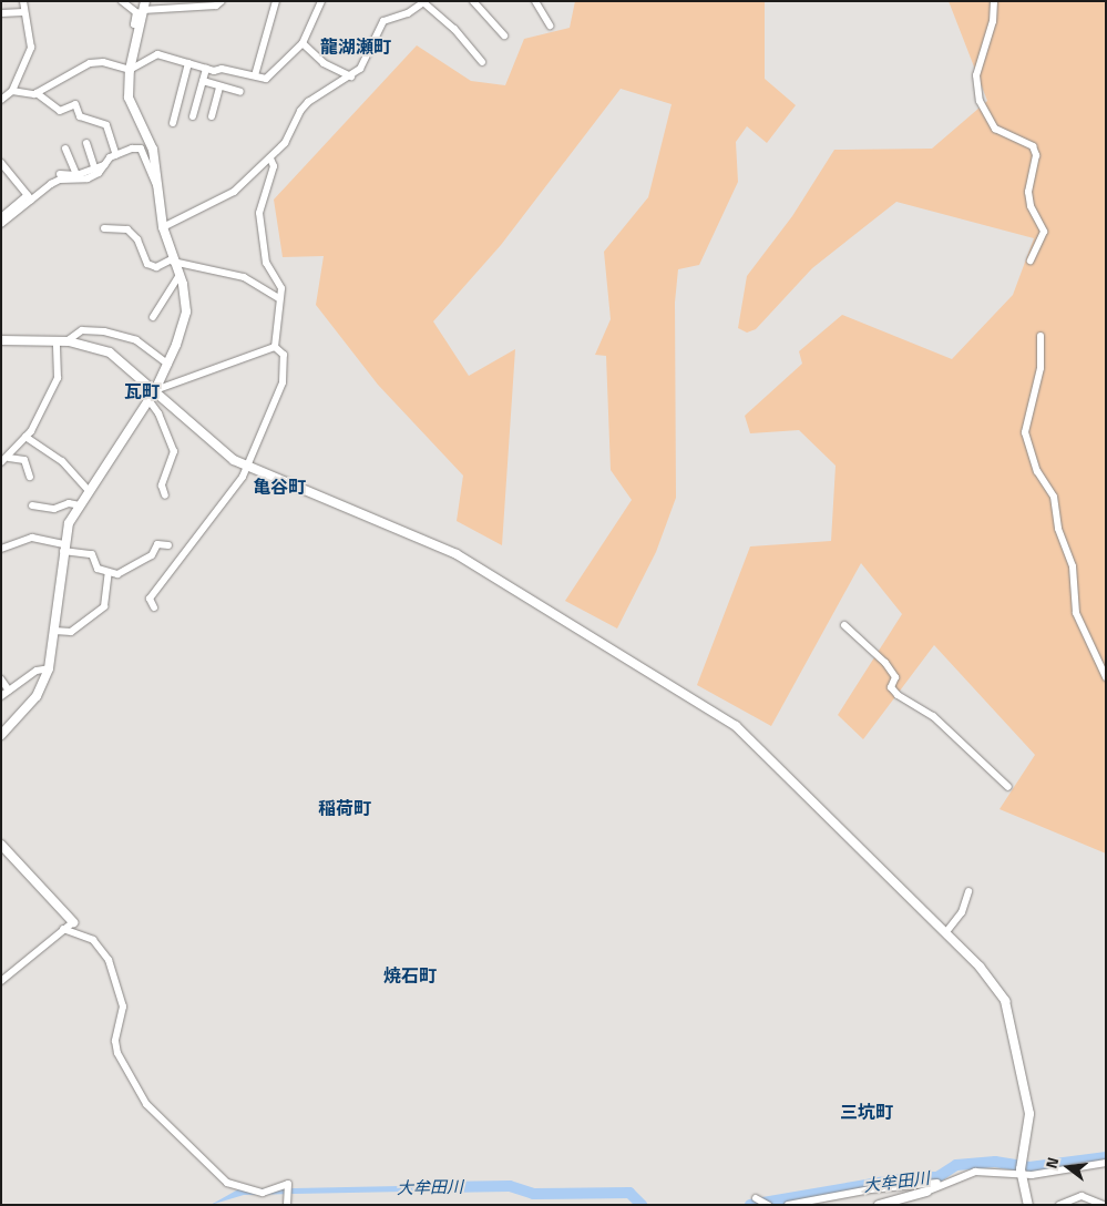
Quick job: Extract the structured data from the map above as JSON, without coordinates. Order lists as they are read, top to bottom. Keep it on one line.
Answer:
{"districts":["龍湖瀬町","瓦町","亀谷町","稲荷町","焼石町","三坑町"],"water":["大牟田川"],"north":"left"}
